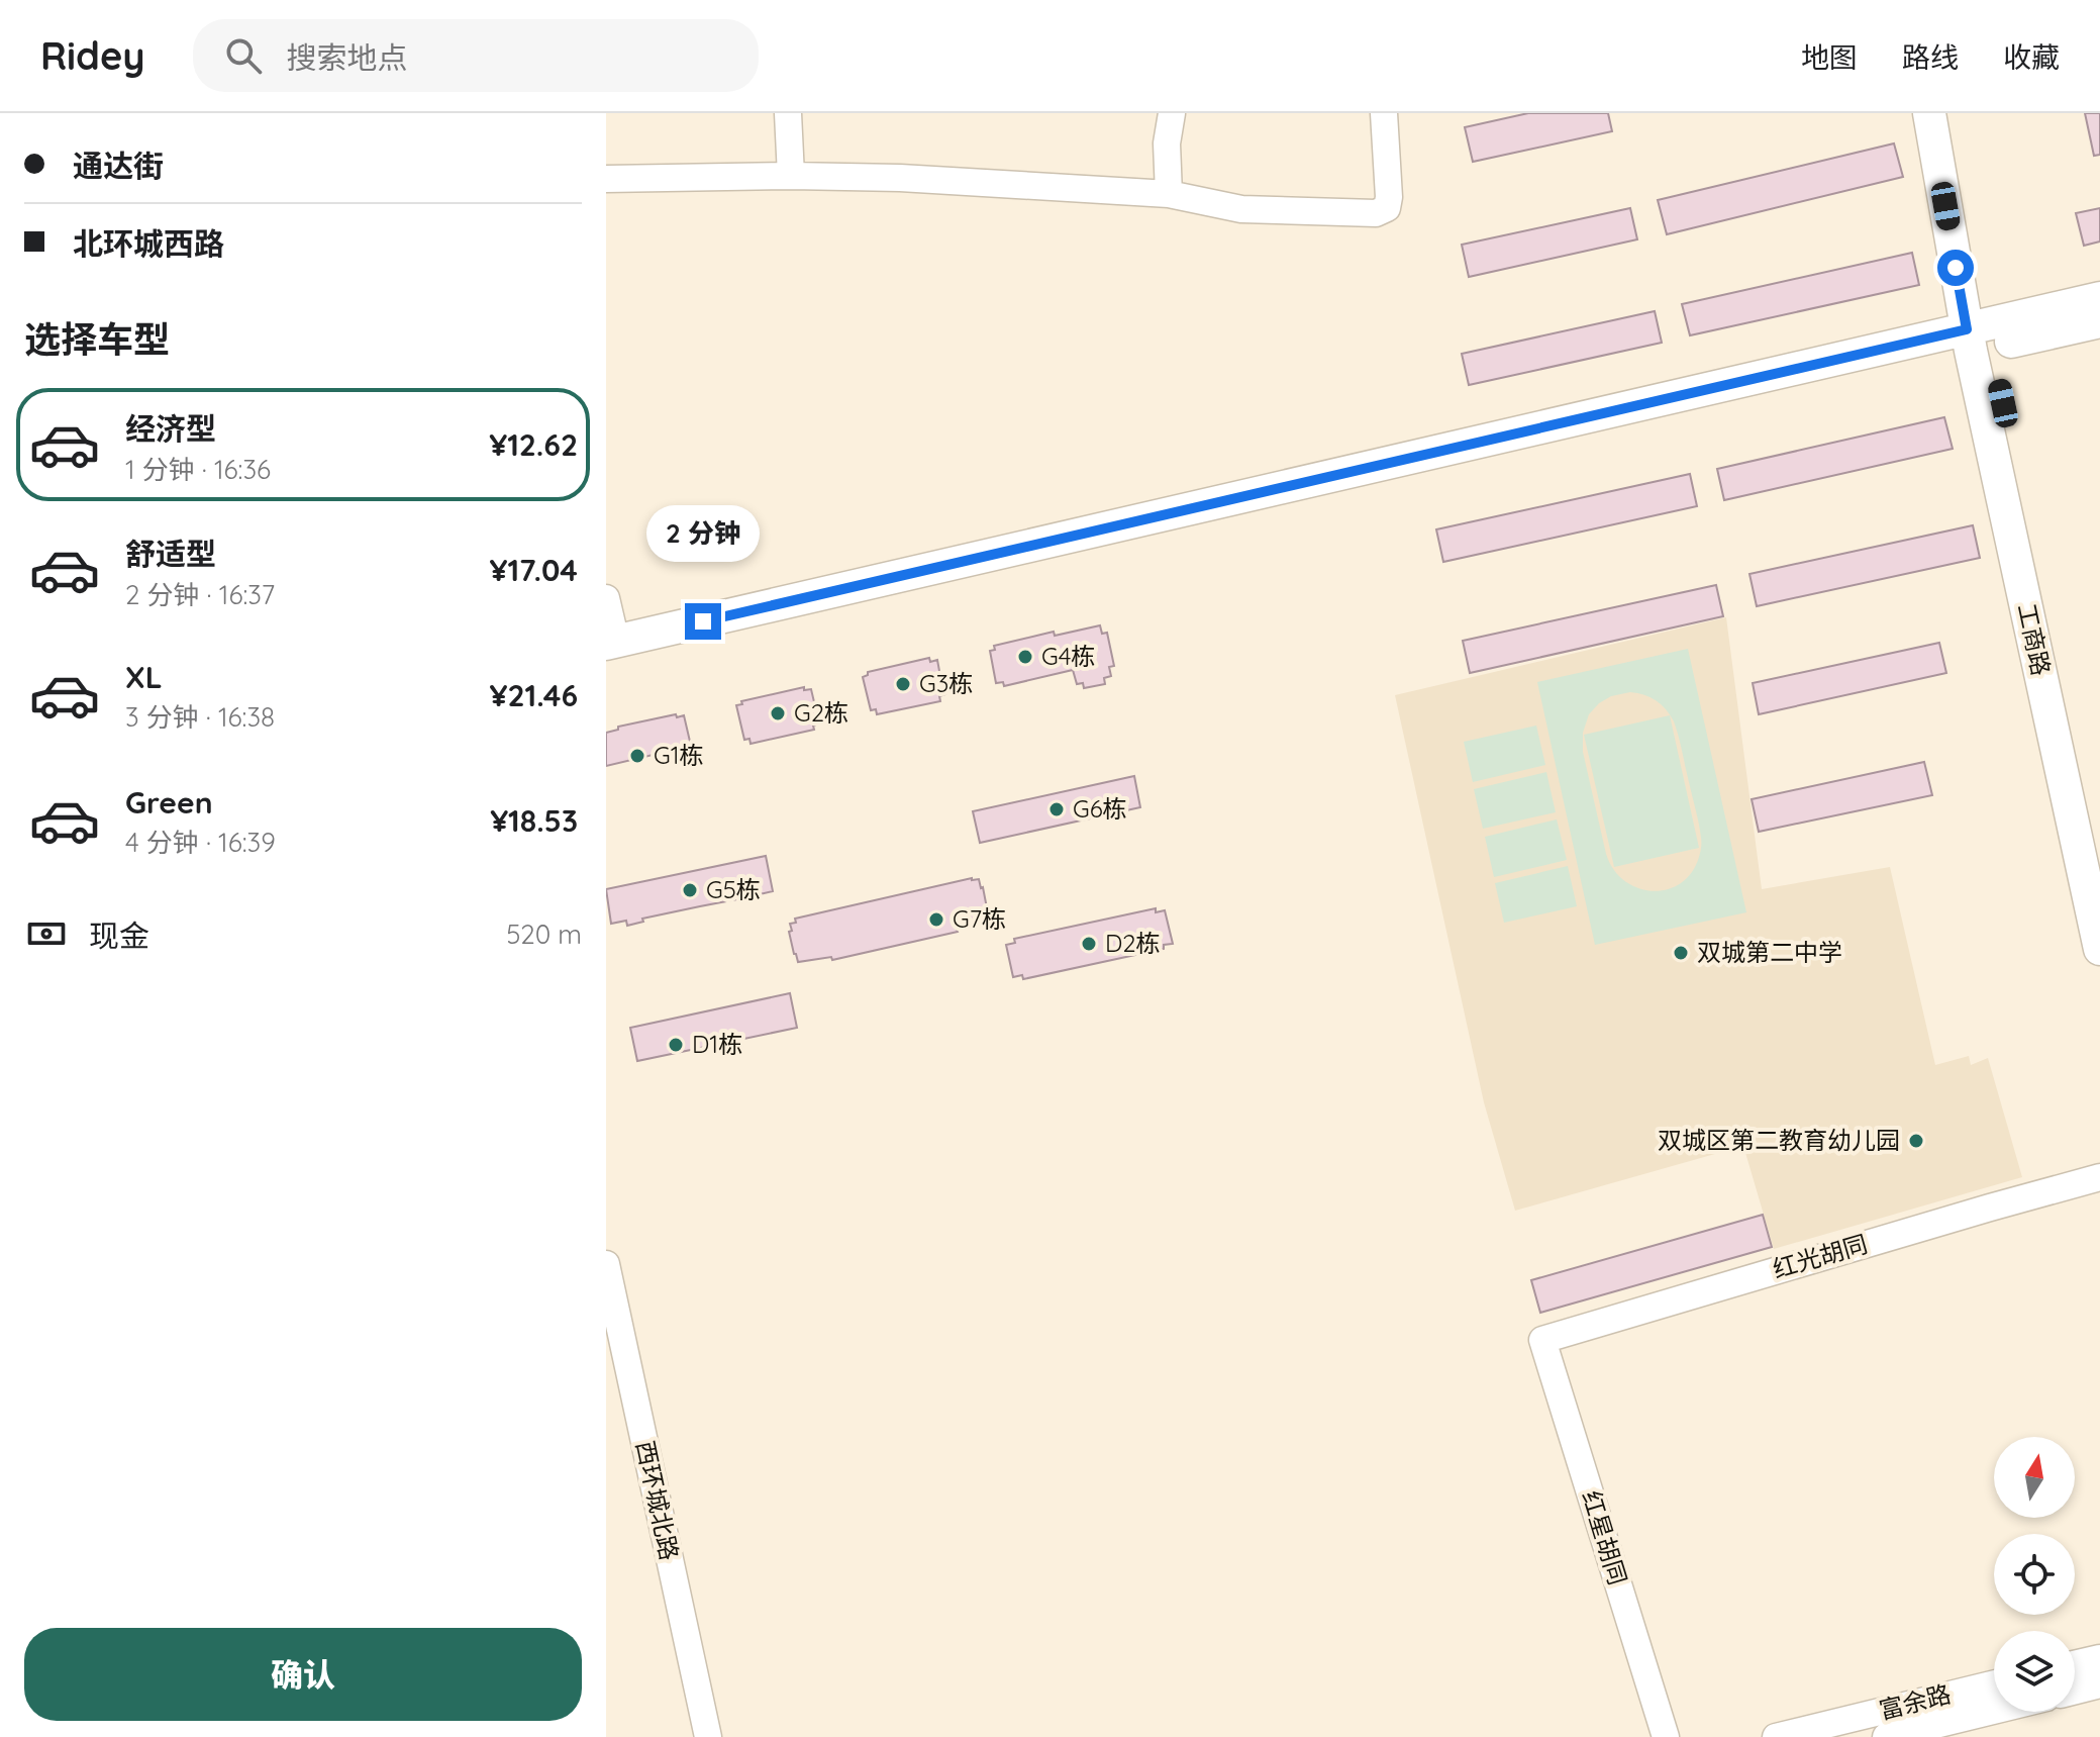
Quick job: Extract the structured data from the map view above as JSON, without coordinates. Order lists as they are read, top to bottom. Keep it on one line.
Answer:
{"streets":{"main road":["工商路"],"street":["红光胡同","西环城北路","红星胡同","富余路"]},"crossings":[["红光胡同","红星胡同"]],"places":["G4栋","G3栋","G2栋","G1栋","G6栋","G5栋","G7栋","D2栋","双城第二中学","D1栋","双城区第二教育幼儿园"],"north":"top","page":{"header":"Ridey","search":"搜索地点","nav":["地图","路线","收藏"],"banner":["通达街","北环城西路"],"heading":"选择车型","list":[{"name":"经济型","note":"1 分钟 · 16:36","value":"¥12.62"},{"name":"舒适型","note":"2 分钟 · 16:37","value":"¥17.04"},{"name":"XL","note":"3 分钟 · 16:38","value":"¥21.46"},{"name":"Green","note":"4 分钟 · 16:39","value":"¥18.53"}],"bubble":"2 分钟","pay":["现金","520 m"],"buttons":"确认"}}
